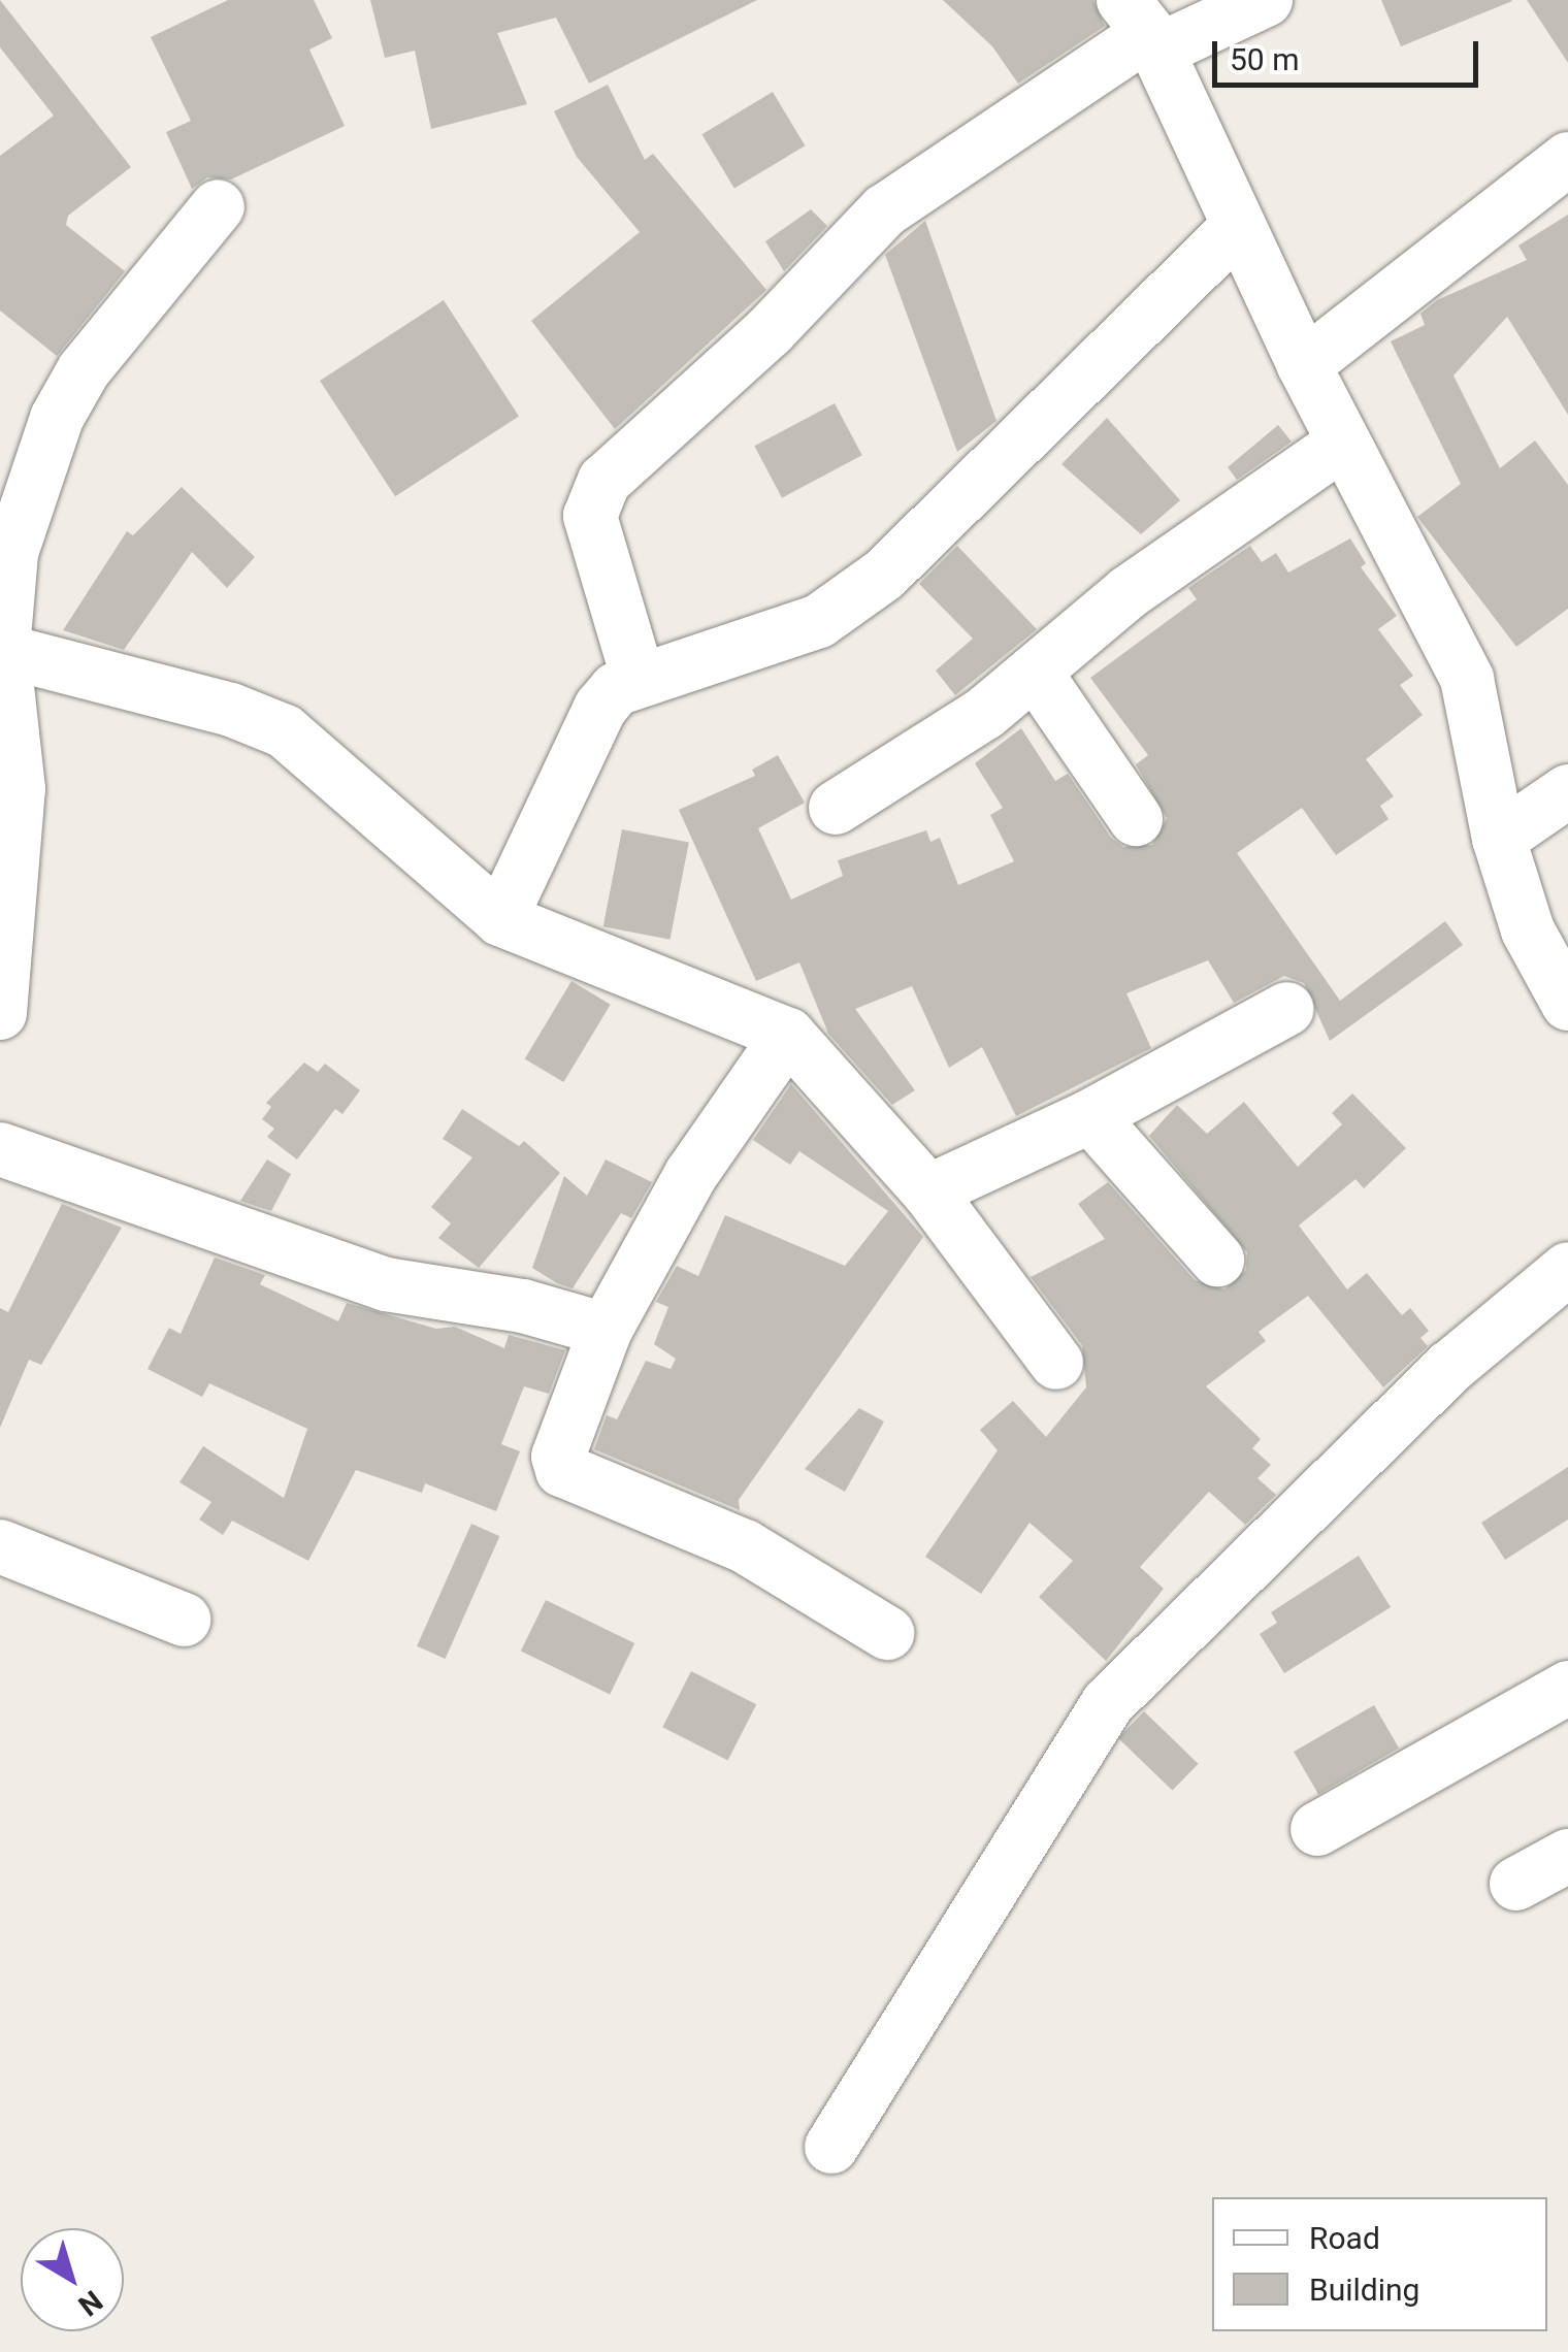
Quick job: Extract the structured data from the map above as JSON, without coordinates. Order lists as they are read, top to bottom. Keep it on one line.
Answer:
{"legend":["Road","Building"],"scale_bar":"50 m","north":"bottom right"}
